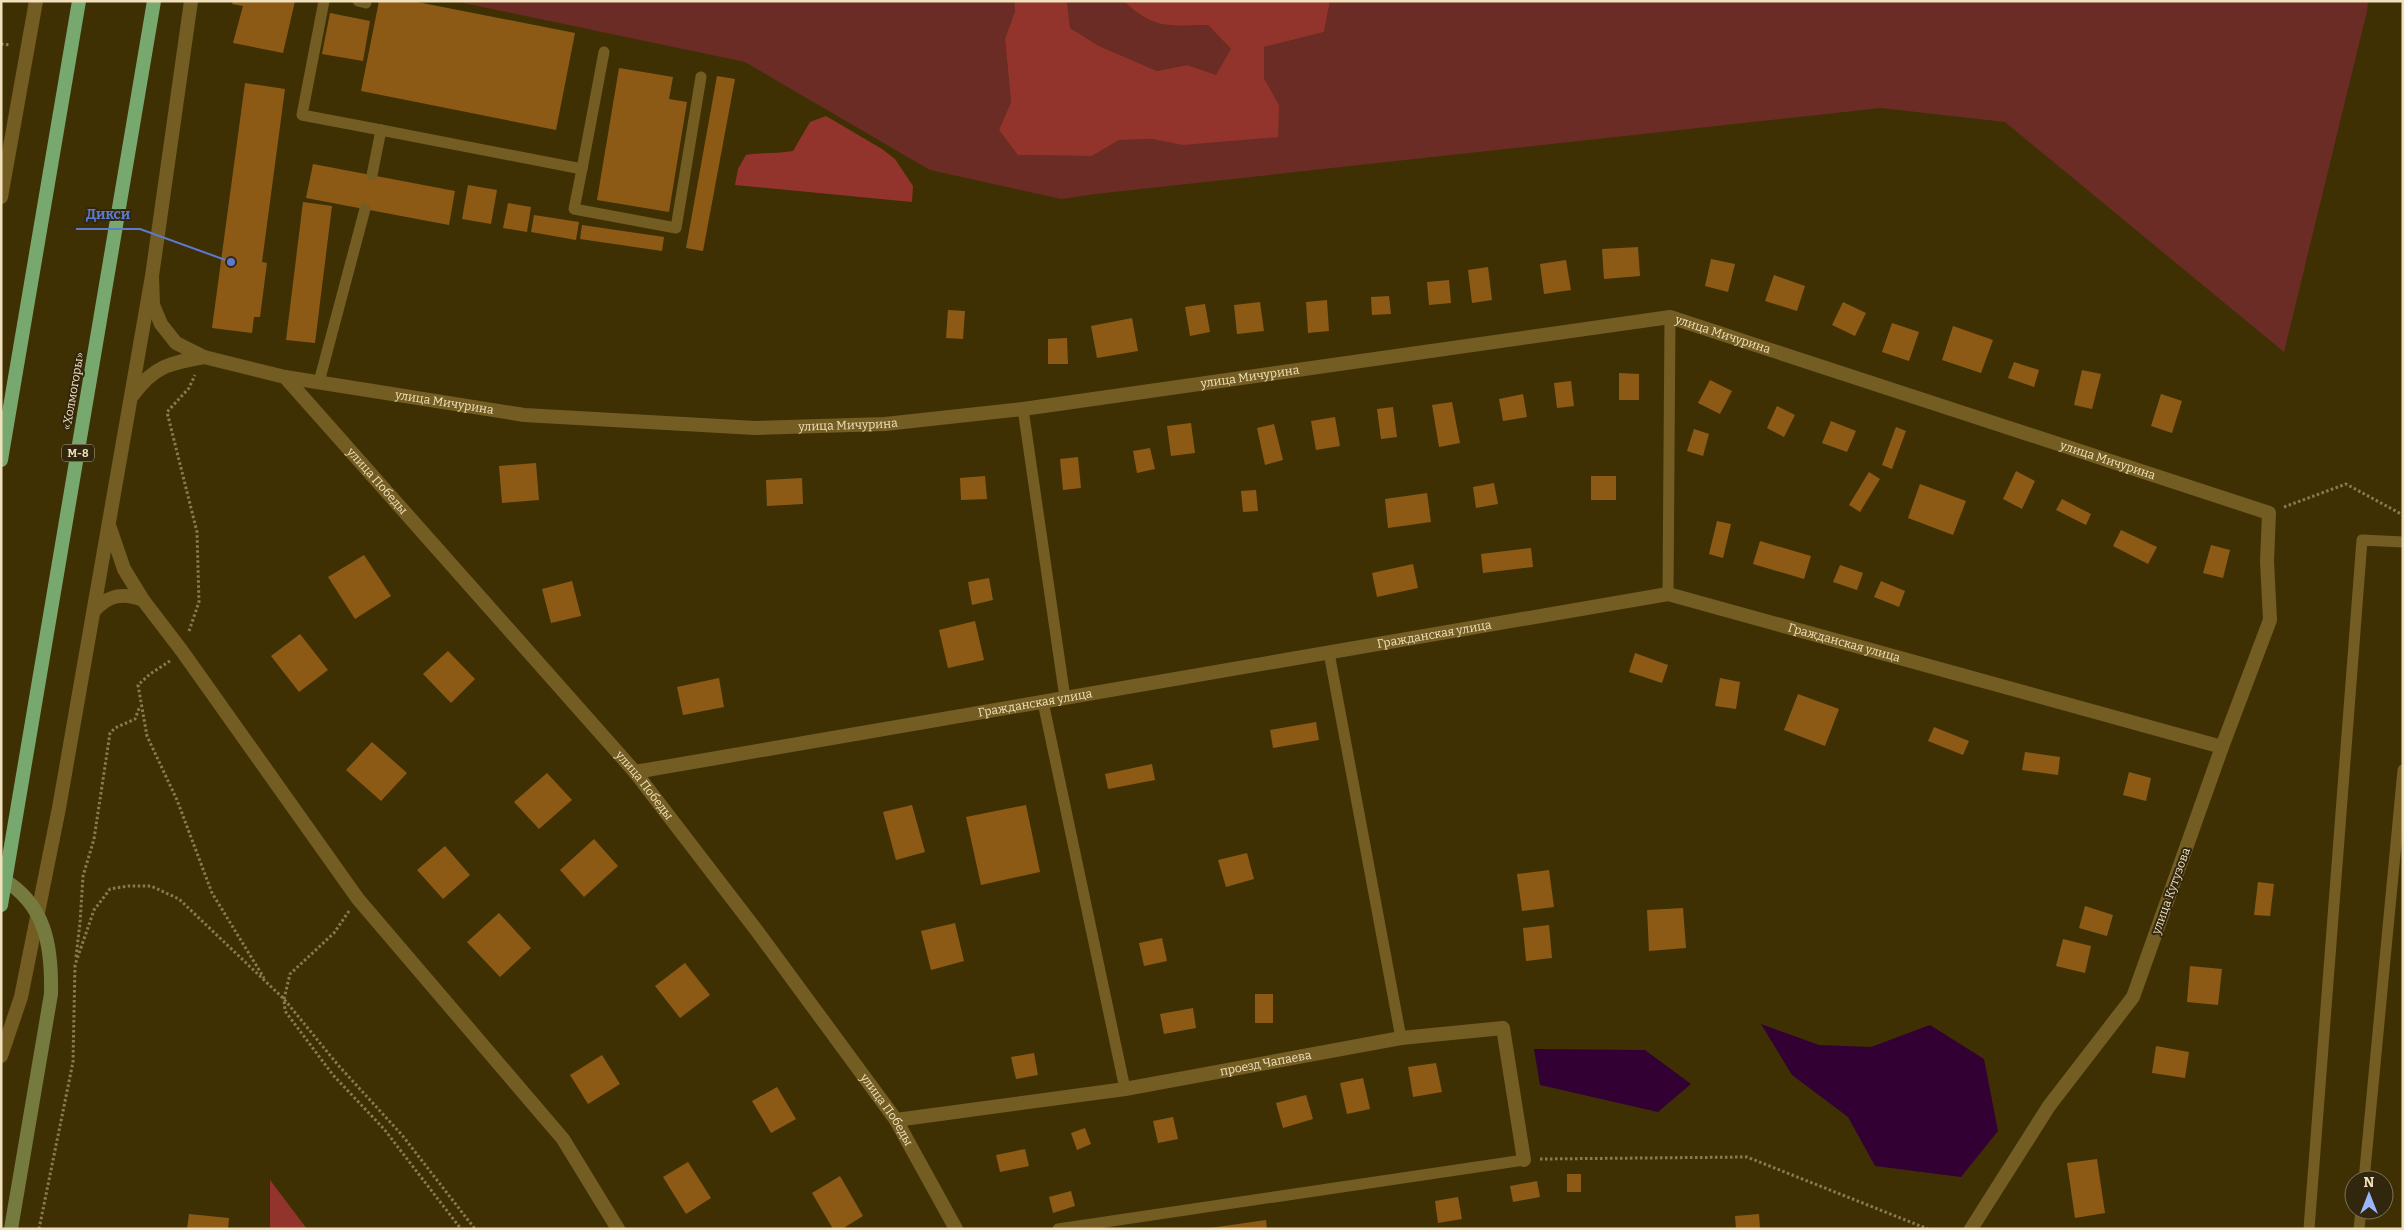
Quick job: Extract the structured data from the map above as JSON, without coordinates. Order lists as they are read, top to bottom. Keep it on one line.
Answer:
{"streets":{"highway":["«Холмогоры»","М-8"],"street":["улица Мичурина","улица Победы","Гражданская улица","улица Кутузова","проезд Чапаева"]},"crossings":[["улица Мичурина","улица Победы"],["улица Мичурина","улица Кутузова"],["улица Победы","Гражданская улица"],["улица Победы","проезд Чапаева"],["Гражданская улица","улица Кутузова"]],"places":["Дикси"],"north":"top"}
